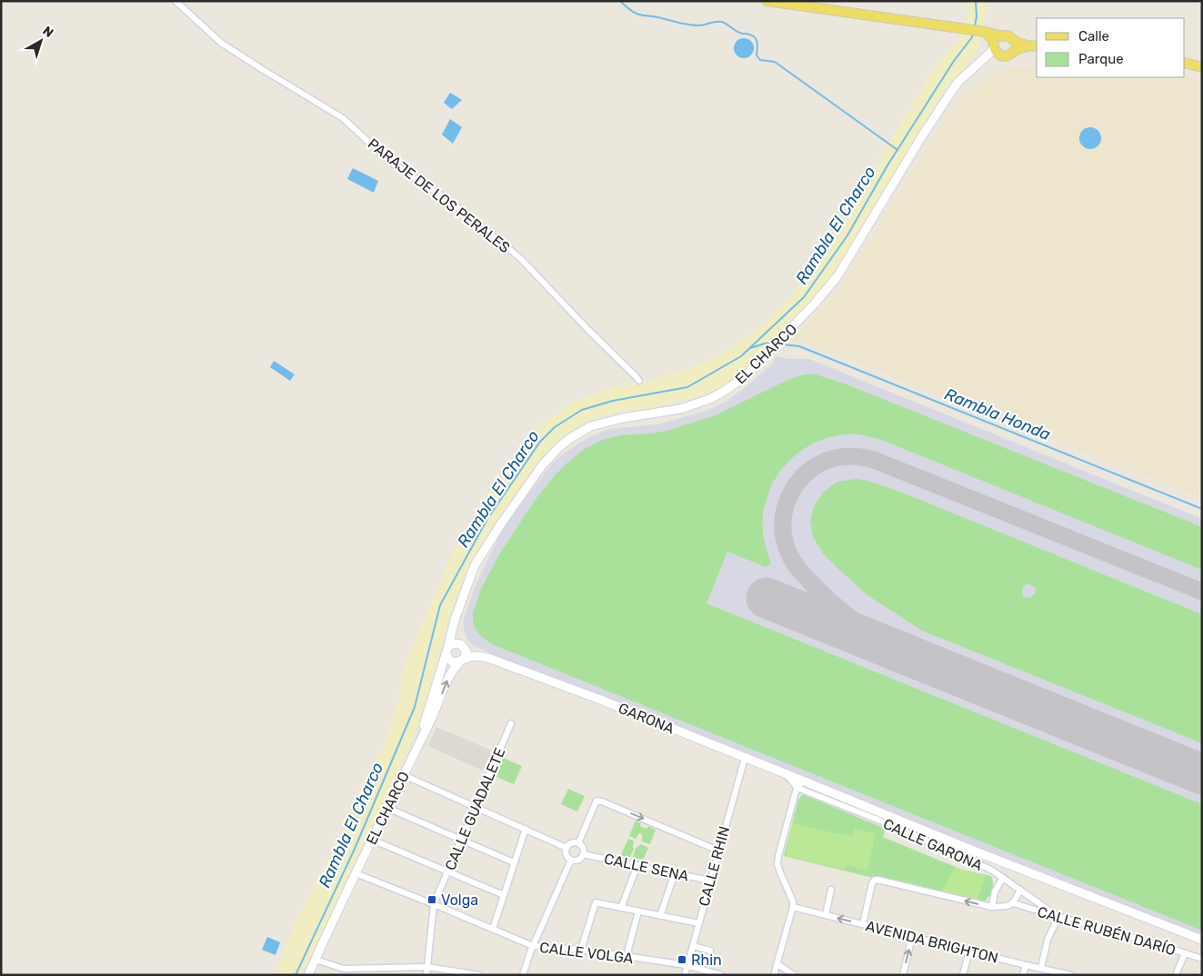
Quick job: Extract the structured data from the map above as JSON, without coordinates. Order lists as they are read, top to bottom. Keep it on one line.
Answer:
{"streets":{"main road":["EL CHARCO","GARONA"],"street":["PARAJE DE LOS PERALES","CALLE GUADALETE","CALLE GARONA","CALLE RHIN","CALLE SENA","CALLE RUBÉN DARÍO","AVENIDA BRIGHTON","CALLE VOLGA"]},"crossings":[["EL CHARCO","CALLE VOLGA"],["GARONA","CALLE RHIN"],["CALLE GUADALETE","CALLE VOLGA"],["CALLE GARONA","CALLE RUBÉN DARÍO"],["CALLE RHIN","CALLE SENA"],["CALLE RHIN","CALLE VOLGA"],["CALLE RUBÉN DARÍO","AVENIDA BRIGHTON"]],"water":["Rambla El Charco","Rambla Honda"],"places":{"transit":["Volga","Rhin"]},"legend":["Calle","Parque"],"north":"top right"}
